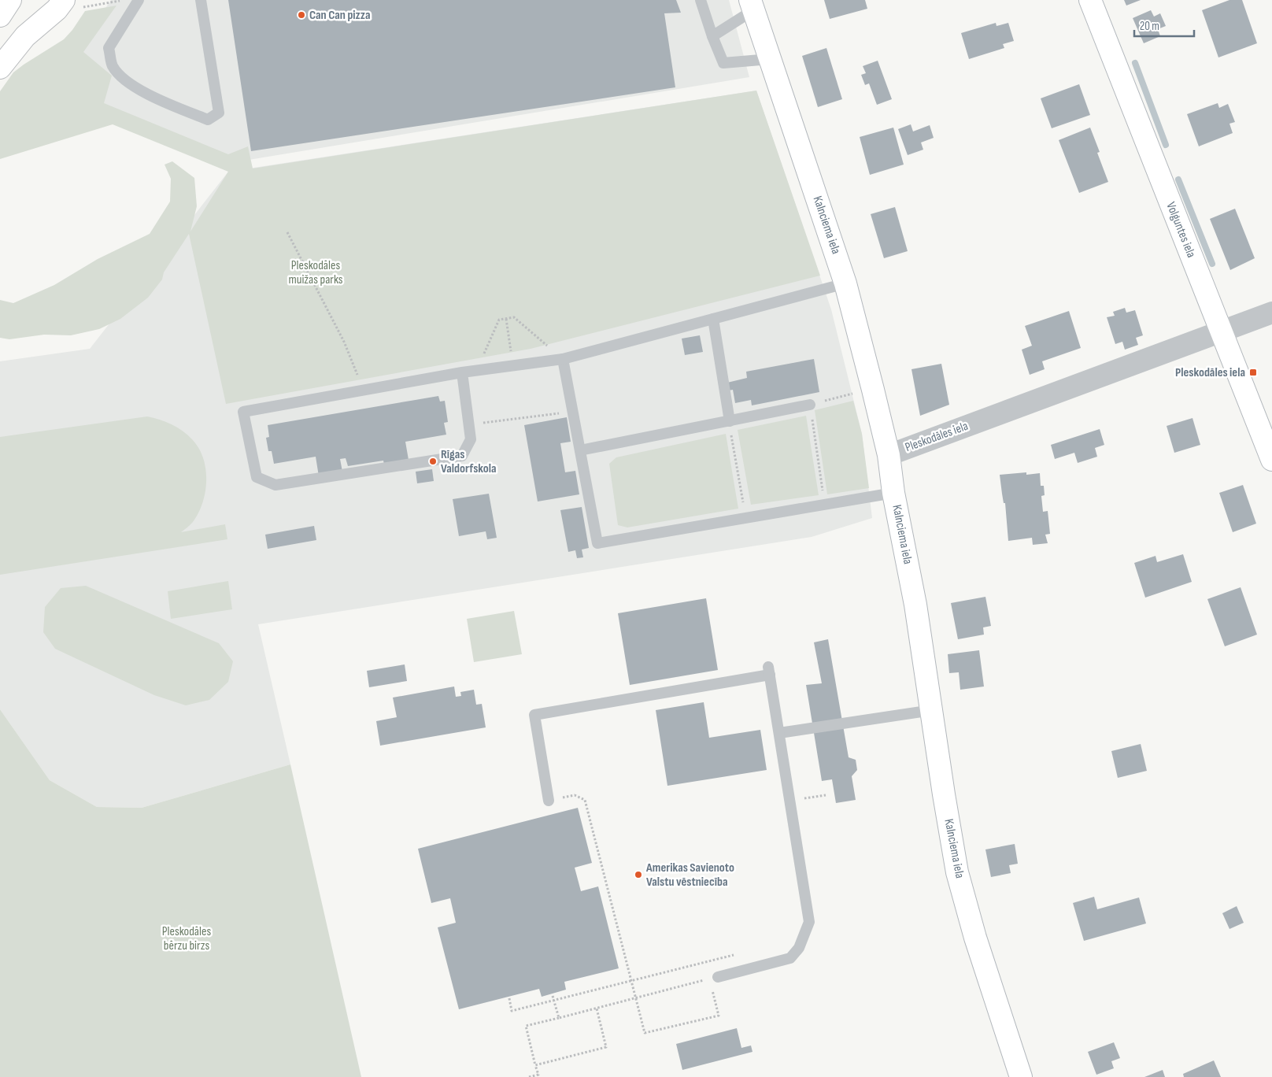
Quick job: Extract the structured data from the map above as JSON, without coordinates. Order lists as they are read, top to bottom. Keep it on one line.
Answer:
{"streets":{"main road":["Kalnciema iela","Volguntes iela"],"street":["Pleskodāles iela"]},"crossings":[["Kalnciema iela","Pleskodāles iela"],["Volguntes iela","Pleskodāles iela"]],"parks":["Pleskodāles muižas parks","Pleskodāles bērzu birzs"],"places":{"other":["Can Can pizza","Rīgas Valdorfskola","Amerikas Savienoto Valstu vēstniecība"],"transit":["Pleskodāles iela"]},"scale_bar":"20 m"}
